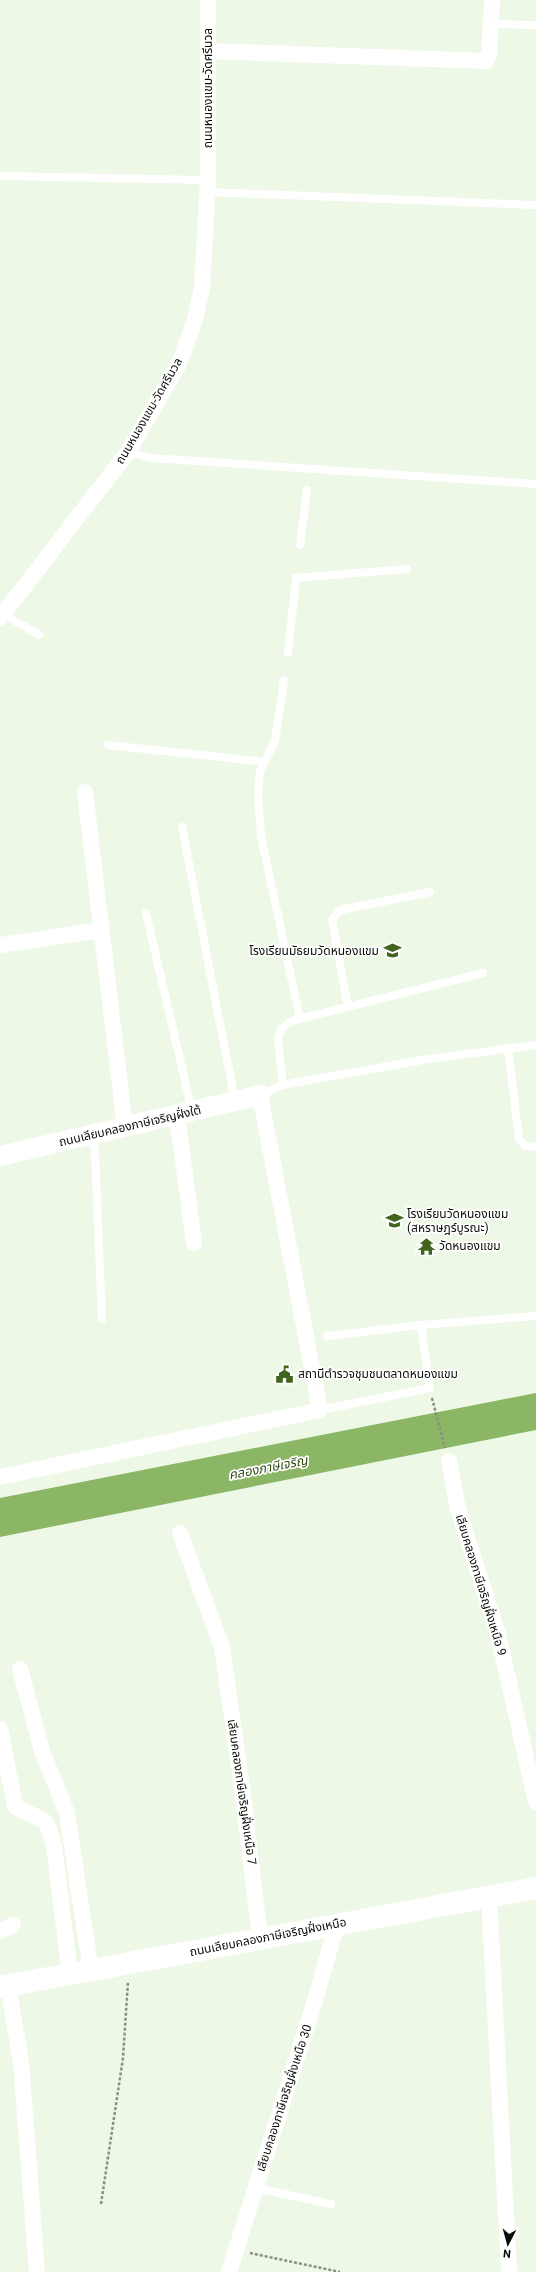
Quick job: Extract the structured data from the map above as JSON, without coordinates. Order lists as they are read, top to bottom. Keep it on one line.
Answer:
{"streets":{"main road":["ถนนเลียบคลองภาษีเจริญฝั่งเหนือ"],"street":["ถนนหนองแขม-วัดศรีนวล","ถนนเลียบคลองภาษีเจริญฝั่งใต้","เลียบคลองภาษีเจริญฝั่งเหนือ 9","เลียบคลองภาษีเจริญฝั่งเหนือ 7","เลียบคลองภาษีเจริญฝั่งเหนือ 30"]},"crossings":[["เลียบคลองภาษีเจริญฝั่งเหนือ 7","ถนนเลียบคลองภาษีเจริญฝั่งเหนือ"],["ถนนเลียบคลองภาษีเจริญฝั่งเหนือ","เลียบคลองภาษีเจริญฝั่งเหนือ 30"]],"water":["คลองภาษีเจริญ"],"places":{"school or university":["โรงเรียนมัธยมวัดหนองแขม","โรงเรียนวัดหนองแขม (สหราษฎร์บูรณะ)"],"temple":["วัดหนองแขม"],"public building":["สถานีตำรวจชุมชนตลาดหนองแขม"]},"north":"bottom"}
